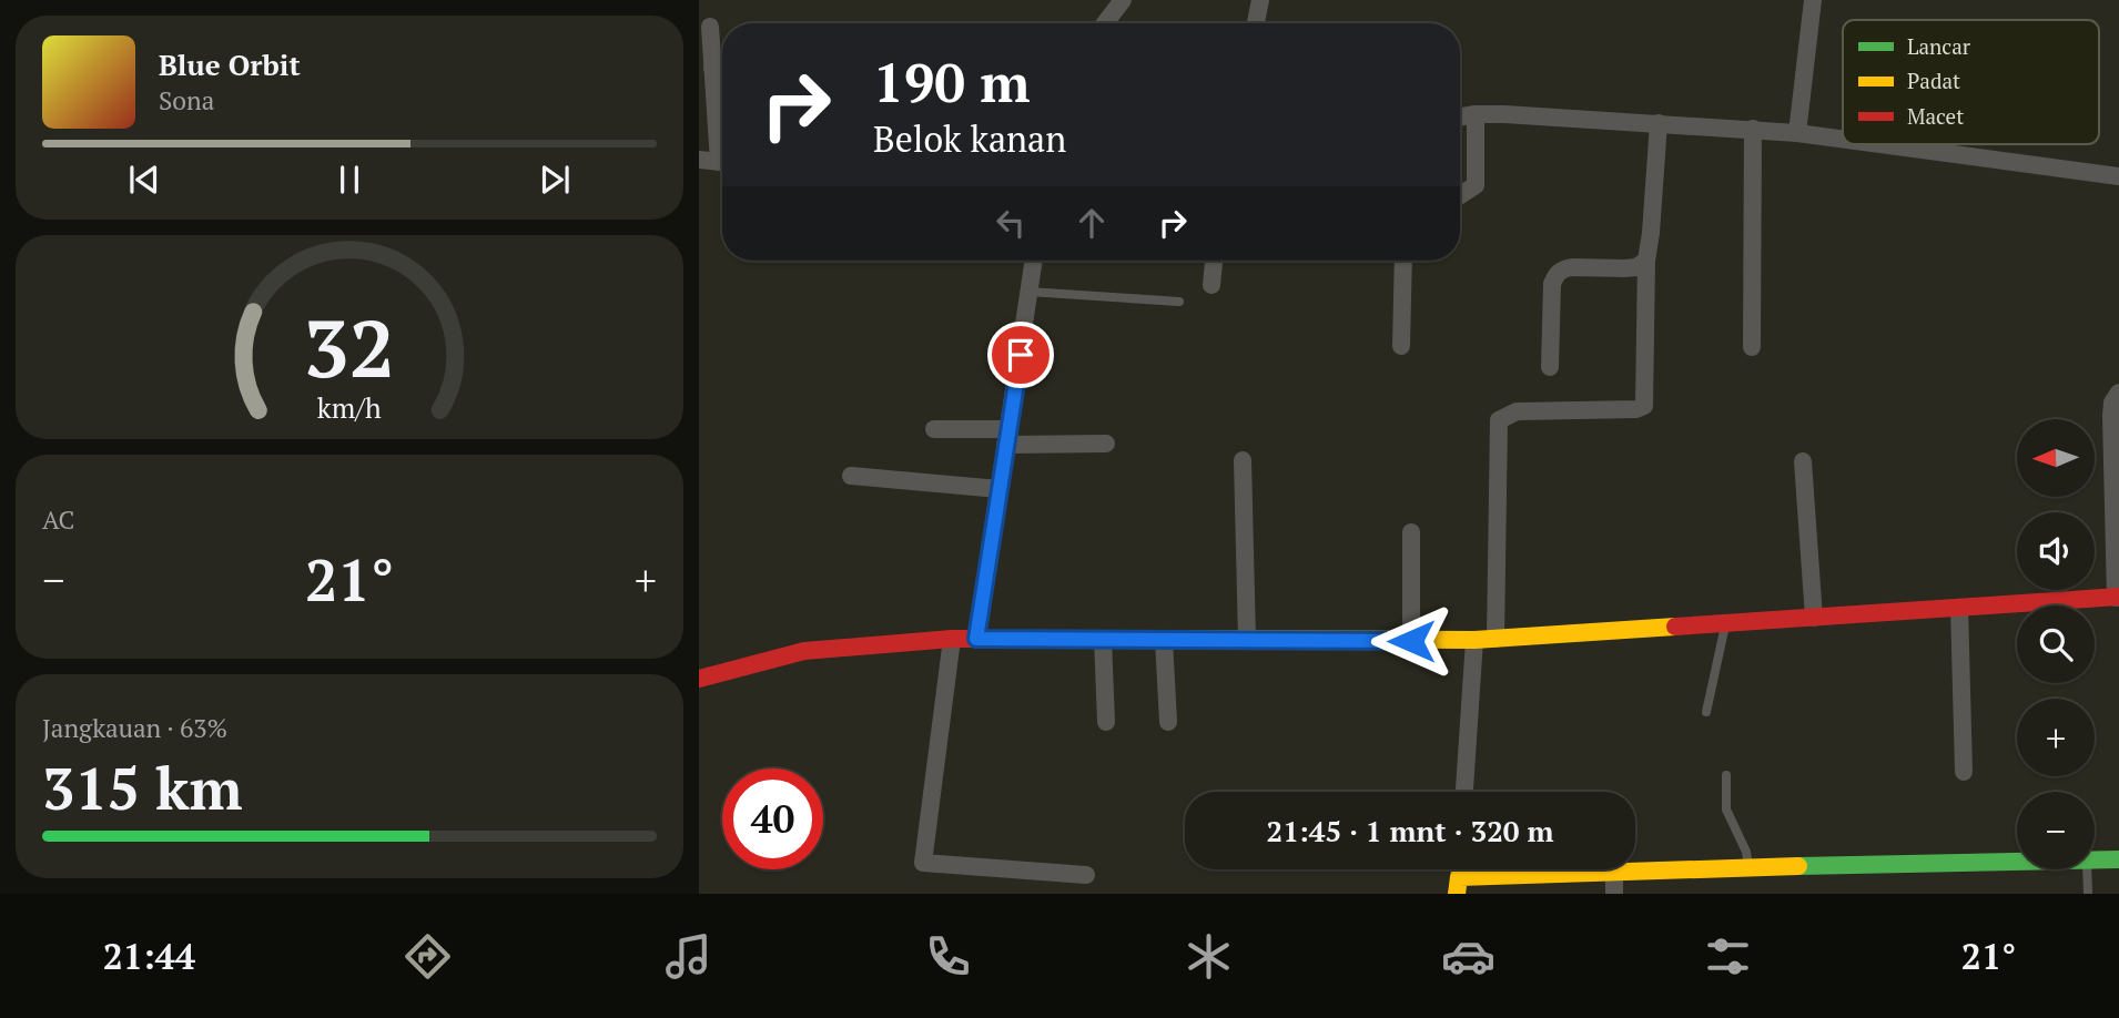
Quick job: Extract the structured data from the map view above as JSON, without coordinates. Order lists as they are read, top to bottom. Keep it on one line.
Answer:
{"legend":["Lancar","Padat","Macet"],"north":"left","page":{"turn":["190 m","Belok kanan"],"song":["Blue Orbit","Sona"],"map_buttons":["+","−"],"tile":["AC",["Jangkauan · 63%","315 km"]],"heat":["−","21°","+"],"limit":"40","trip":"21:45 · 1 mnt · 320 m","tabs":["21:44","21°"],"gauge":["32","km/h"]}}
